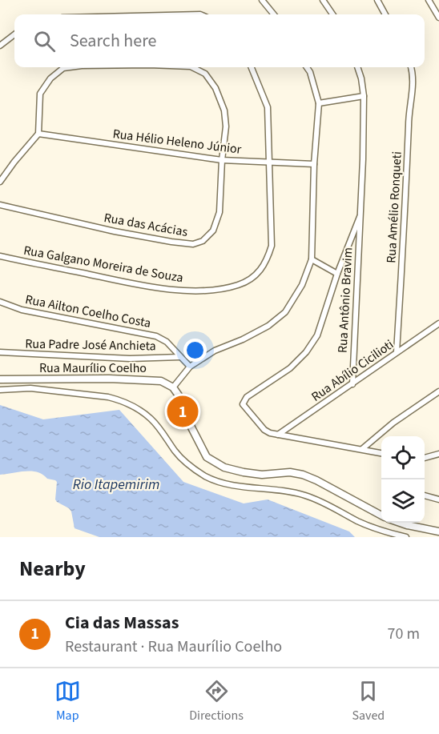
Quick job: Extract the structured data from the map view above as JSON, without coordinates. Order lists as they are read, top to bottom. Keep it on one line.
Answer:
{"streets":{"main road":["Rua Maurílio Coelho"],"street":["Rua Hélio Heleno Júnior","Rua Amélio Ronqueti","Rua das Acácias","Rua Galgano Moreira de Souza","Rua Antônio Bravim","Rua Ailton Coelho Costa","Rua Padre José Anchieta","Rua Abílio Cicilioti"]},"crossings":[["Rua Hélio Heleno Júnior","Rua das Acácias"],["Rua Hélio Heleno Júnior","Rua Galgano Moreira de Souza"],["Rua Amélio Ronqueti","Rua Abílio Cicilioti"],["Rua Antônio Bravim","Rua Abílio Cicilioti"],["Rua Ailton Coelho Costa","Rua Padre José Anchieta"]],"water":["Rio Itapemirim"],"page":{"search":"Search here","pins":"1","heading":"Nearby","list":[{"mark":"1","name":"Cia das Massas","note":"Restaurant · Rua Maurílio Coelho","value":"70 m"}],"nav":["Map","Directions","Saved"]}}
